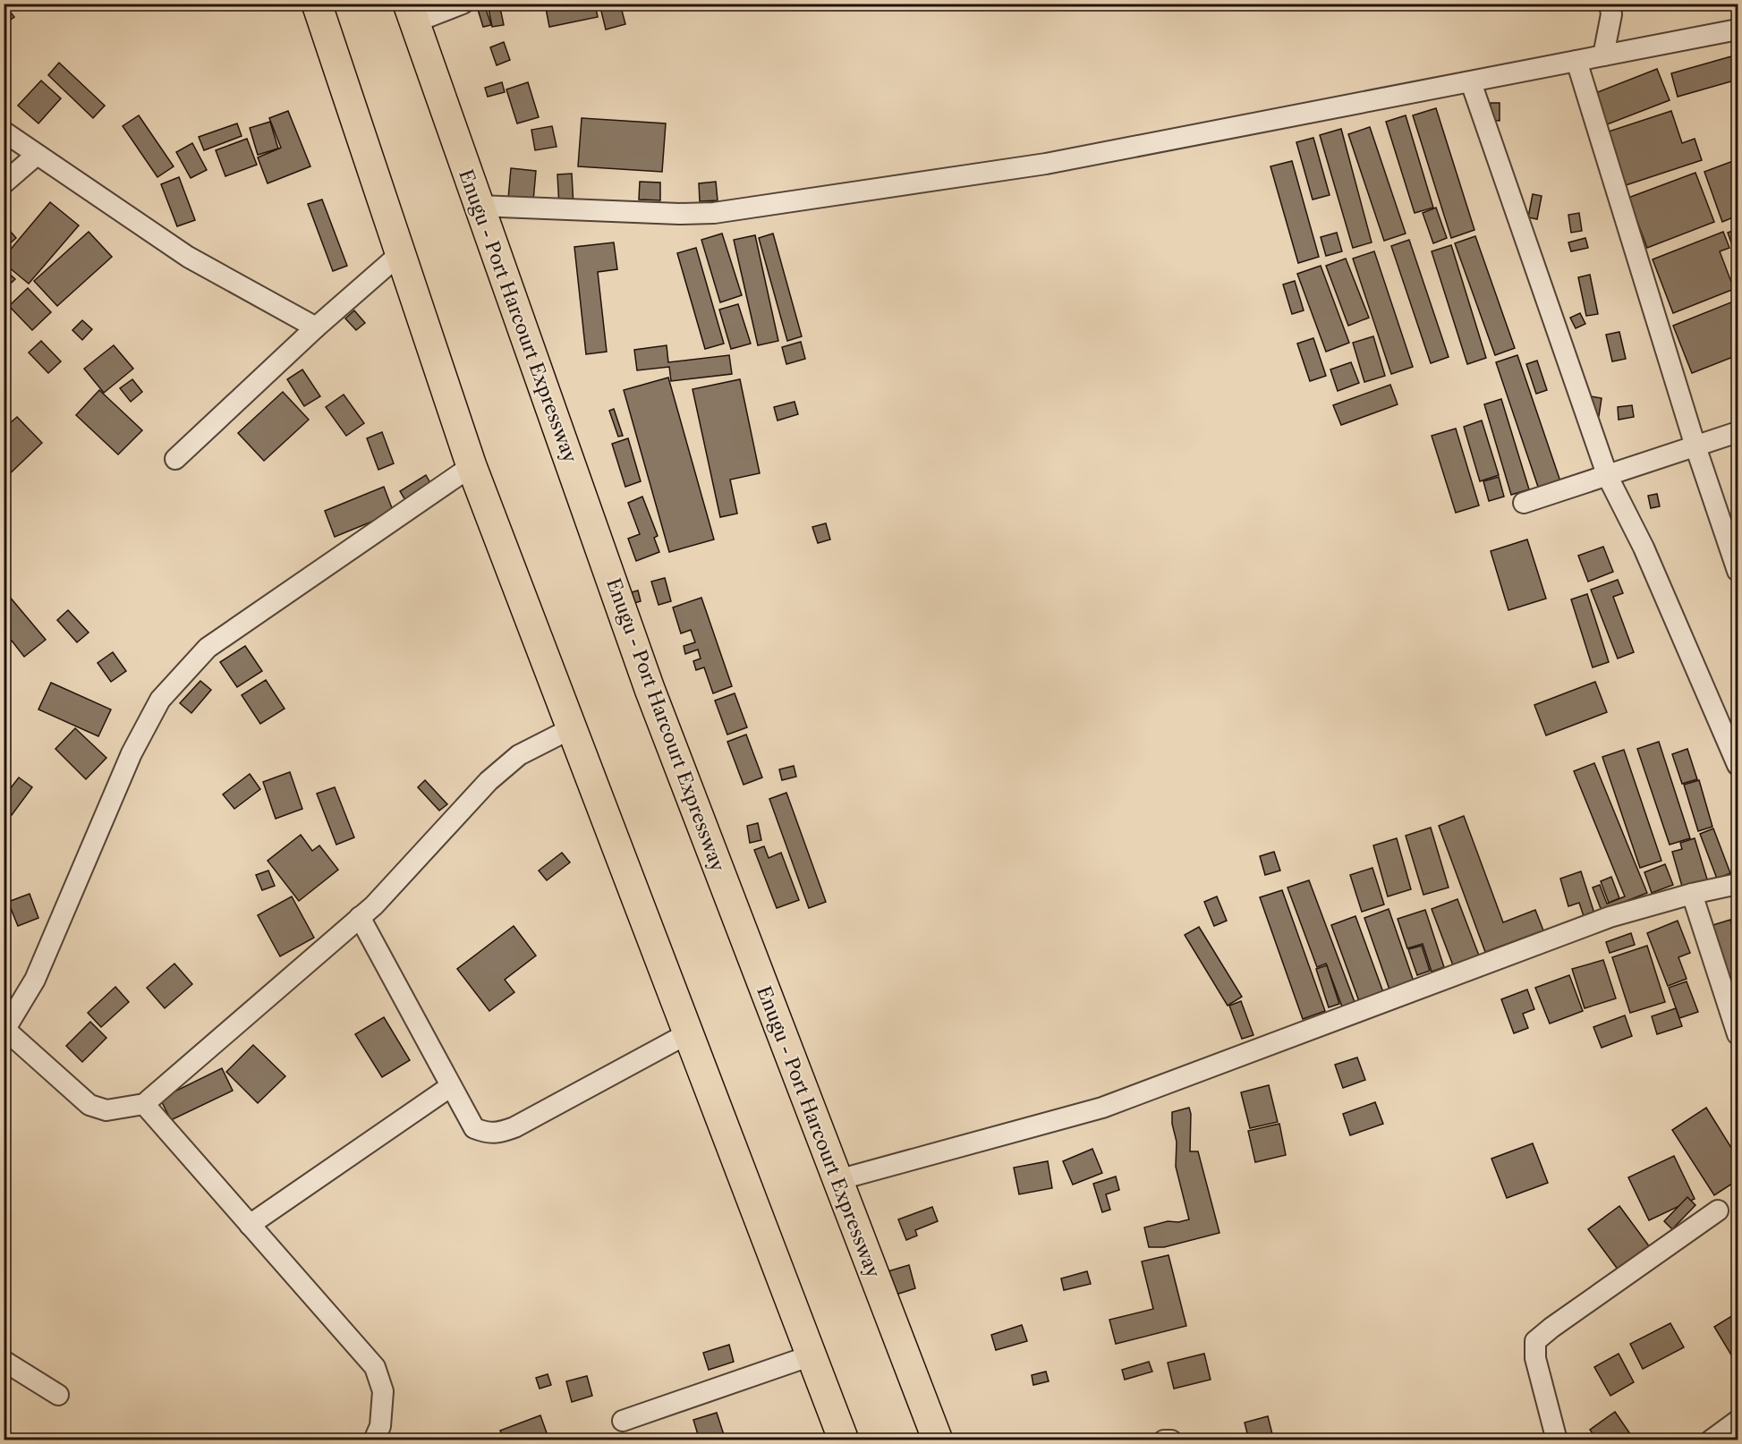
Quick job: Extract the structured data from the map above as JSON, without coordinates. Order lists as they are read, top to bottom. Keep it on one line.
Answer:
{"streets":{"highway":["Enugu - Port Harcourt Expressway"]}}
